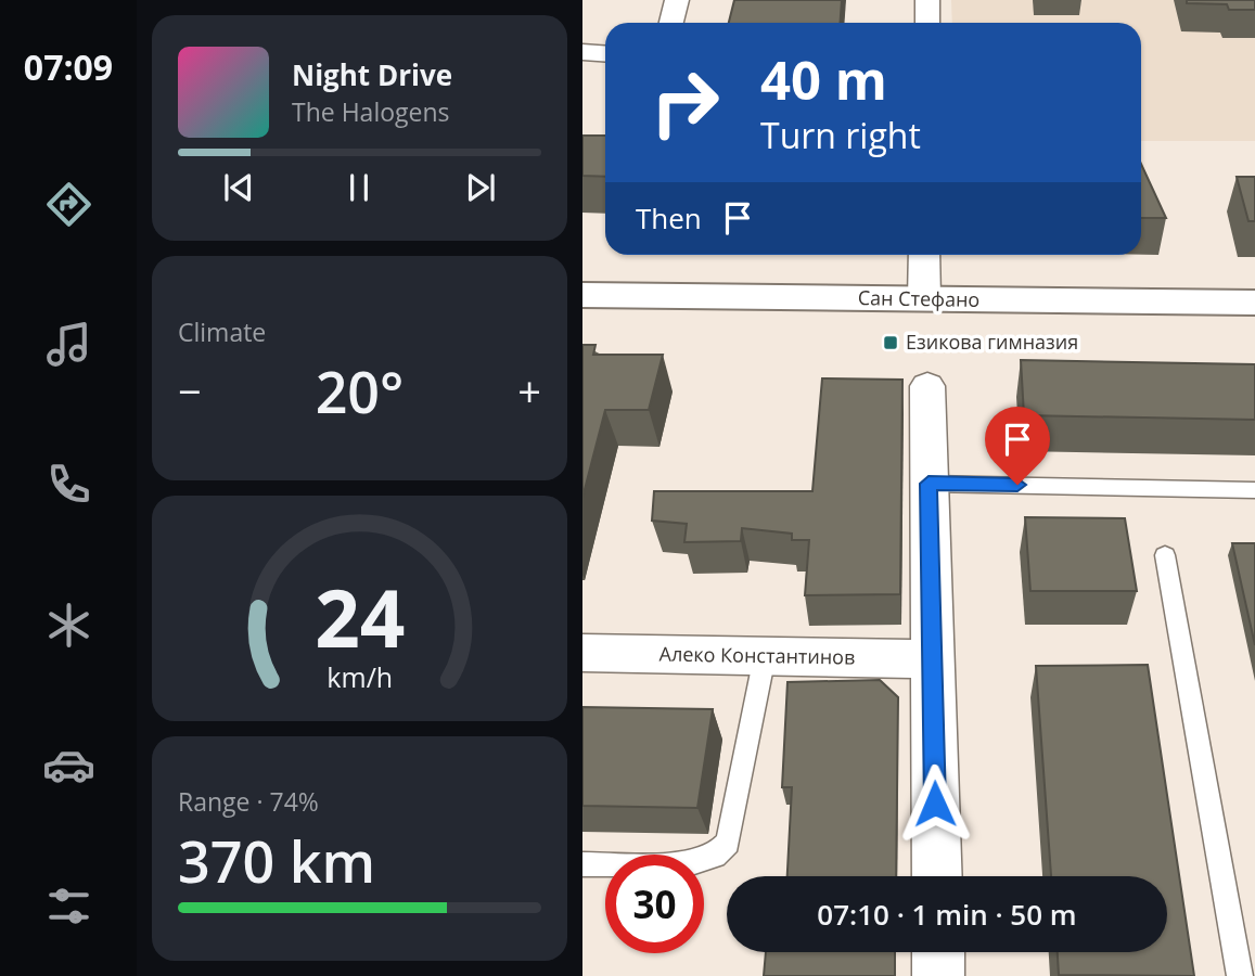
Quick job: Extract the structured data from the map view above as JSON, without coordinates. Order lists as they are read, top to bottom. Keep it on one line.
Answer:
{"streets":{"street":["Сан Стефано","Алеко Константинов"]},"places":{"transit":["Езикова гимназия"]},"page":{"tabs":"07:09","turn":["40 m","Turn right"],"song":["Night Drive","The Halogens"],"then":"Then","tile":["Climate",["Range · 74%","370 km"]],"heat":["−","20°","+"],"limit":"30","trip":"07:10 · 1 min · 50 m","gauge":["24","km/h"]}}
